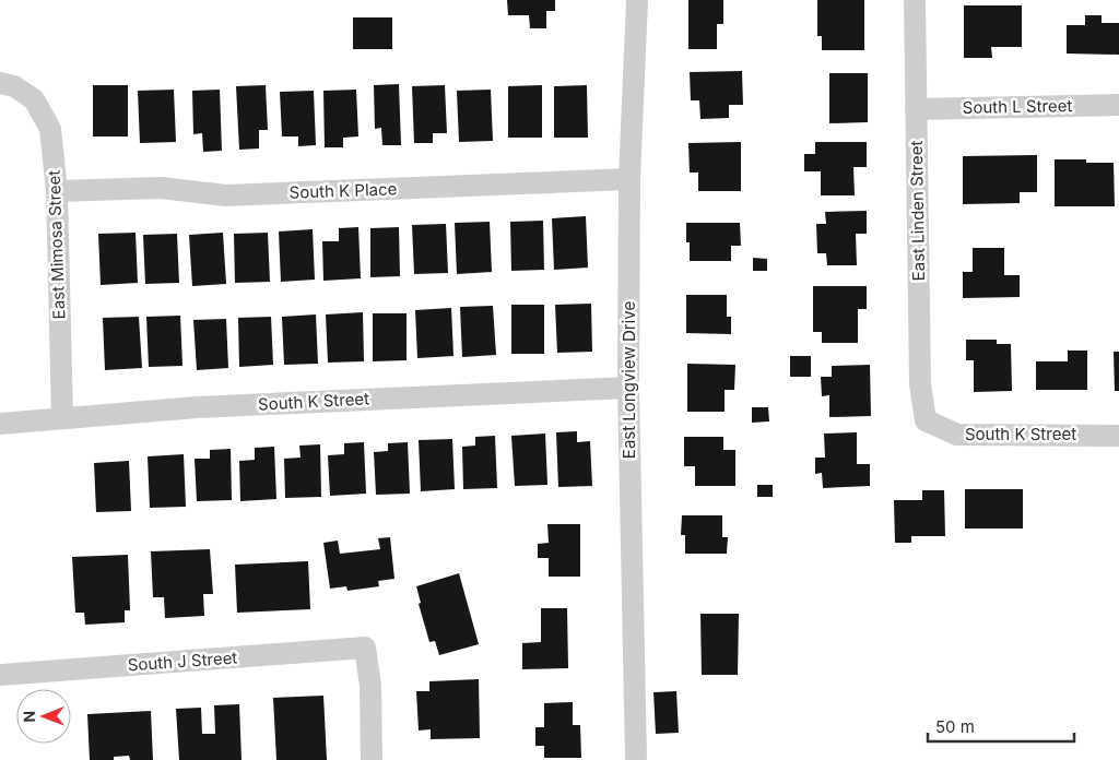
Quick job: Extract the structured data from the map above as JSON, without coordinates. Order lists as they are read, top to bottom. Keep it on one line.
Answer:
{"streets":{"street":["South L Street","South K Place","East Linden Street","East Mimosa Street","East Longview Drive","South K Street","South J Street"]},"crossings":[["South L Street","East Linden Street"],["South K Place","East Mimosa Street"],["South K Place","East Longview Drive"],["East Linden Street","South K Street"],["East Mimosa Street","South K Street"],["East Longview Drive","South K Street"]],"scale_bar":"50 m","north":"left"}
